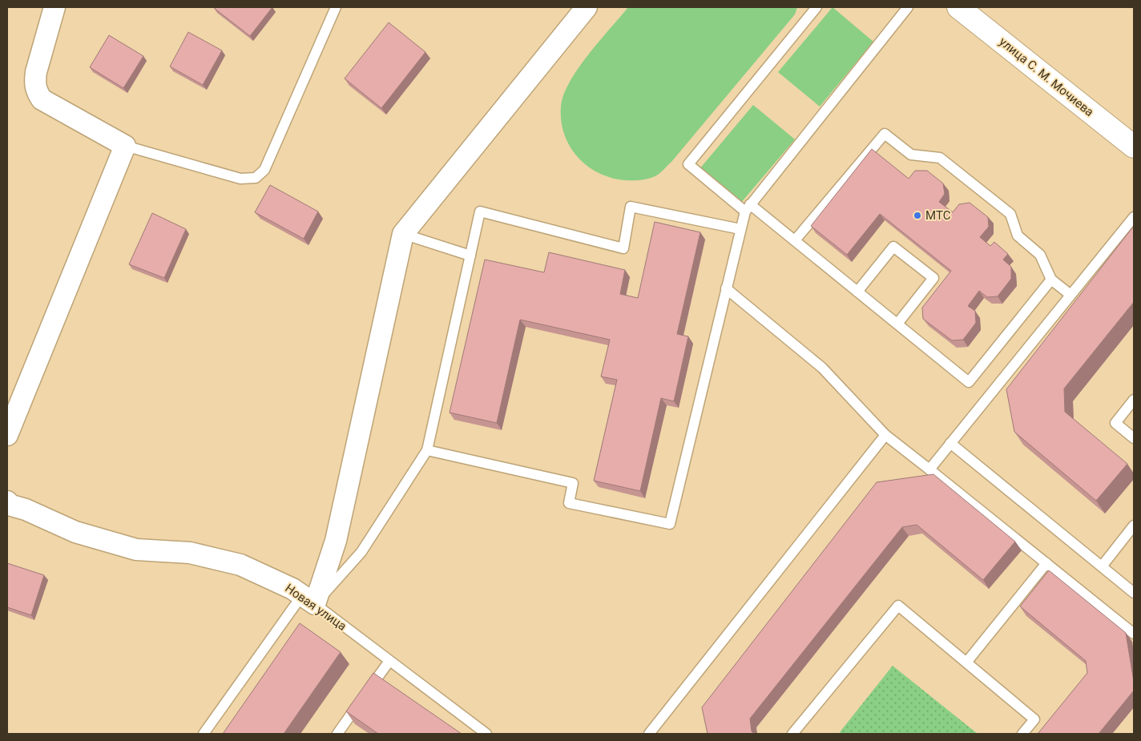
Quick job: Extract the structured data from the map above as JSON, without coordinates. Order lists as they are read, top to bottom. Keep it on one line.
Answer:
{"streets":{"street":["улица С. М. Мочиева","Новая улица"]},"places":["МТС"]}
